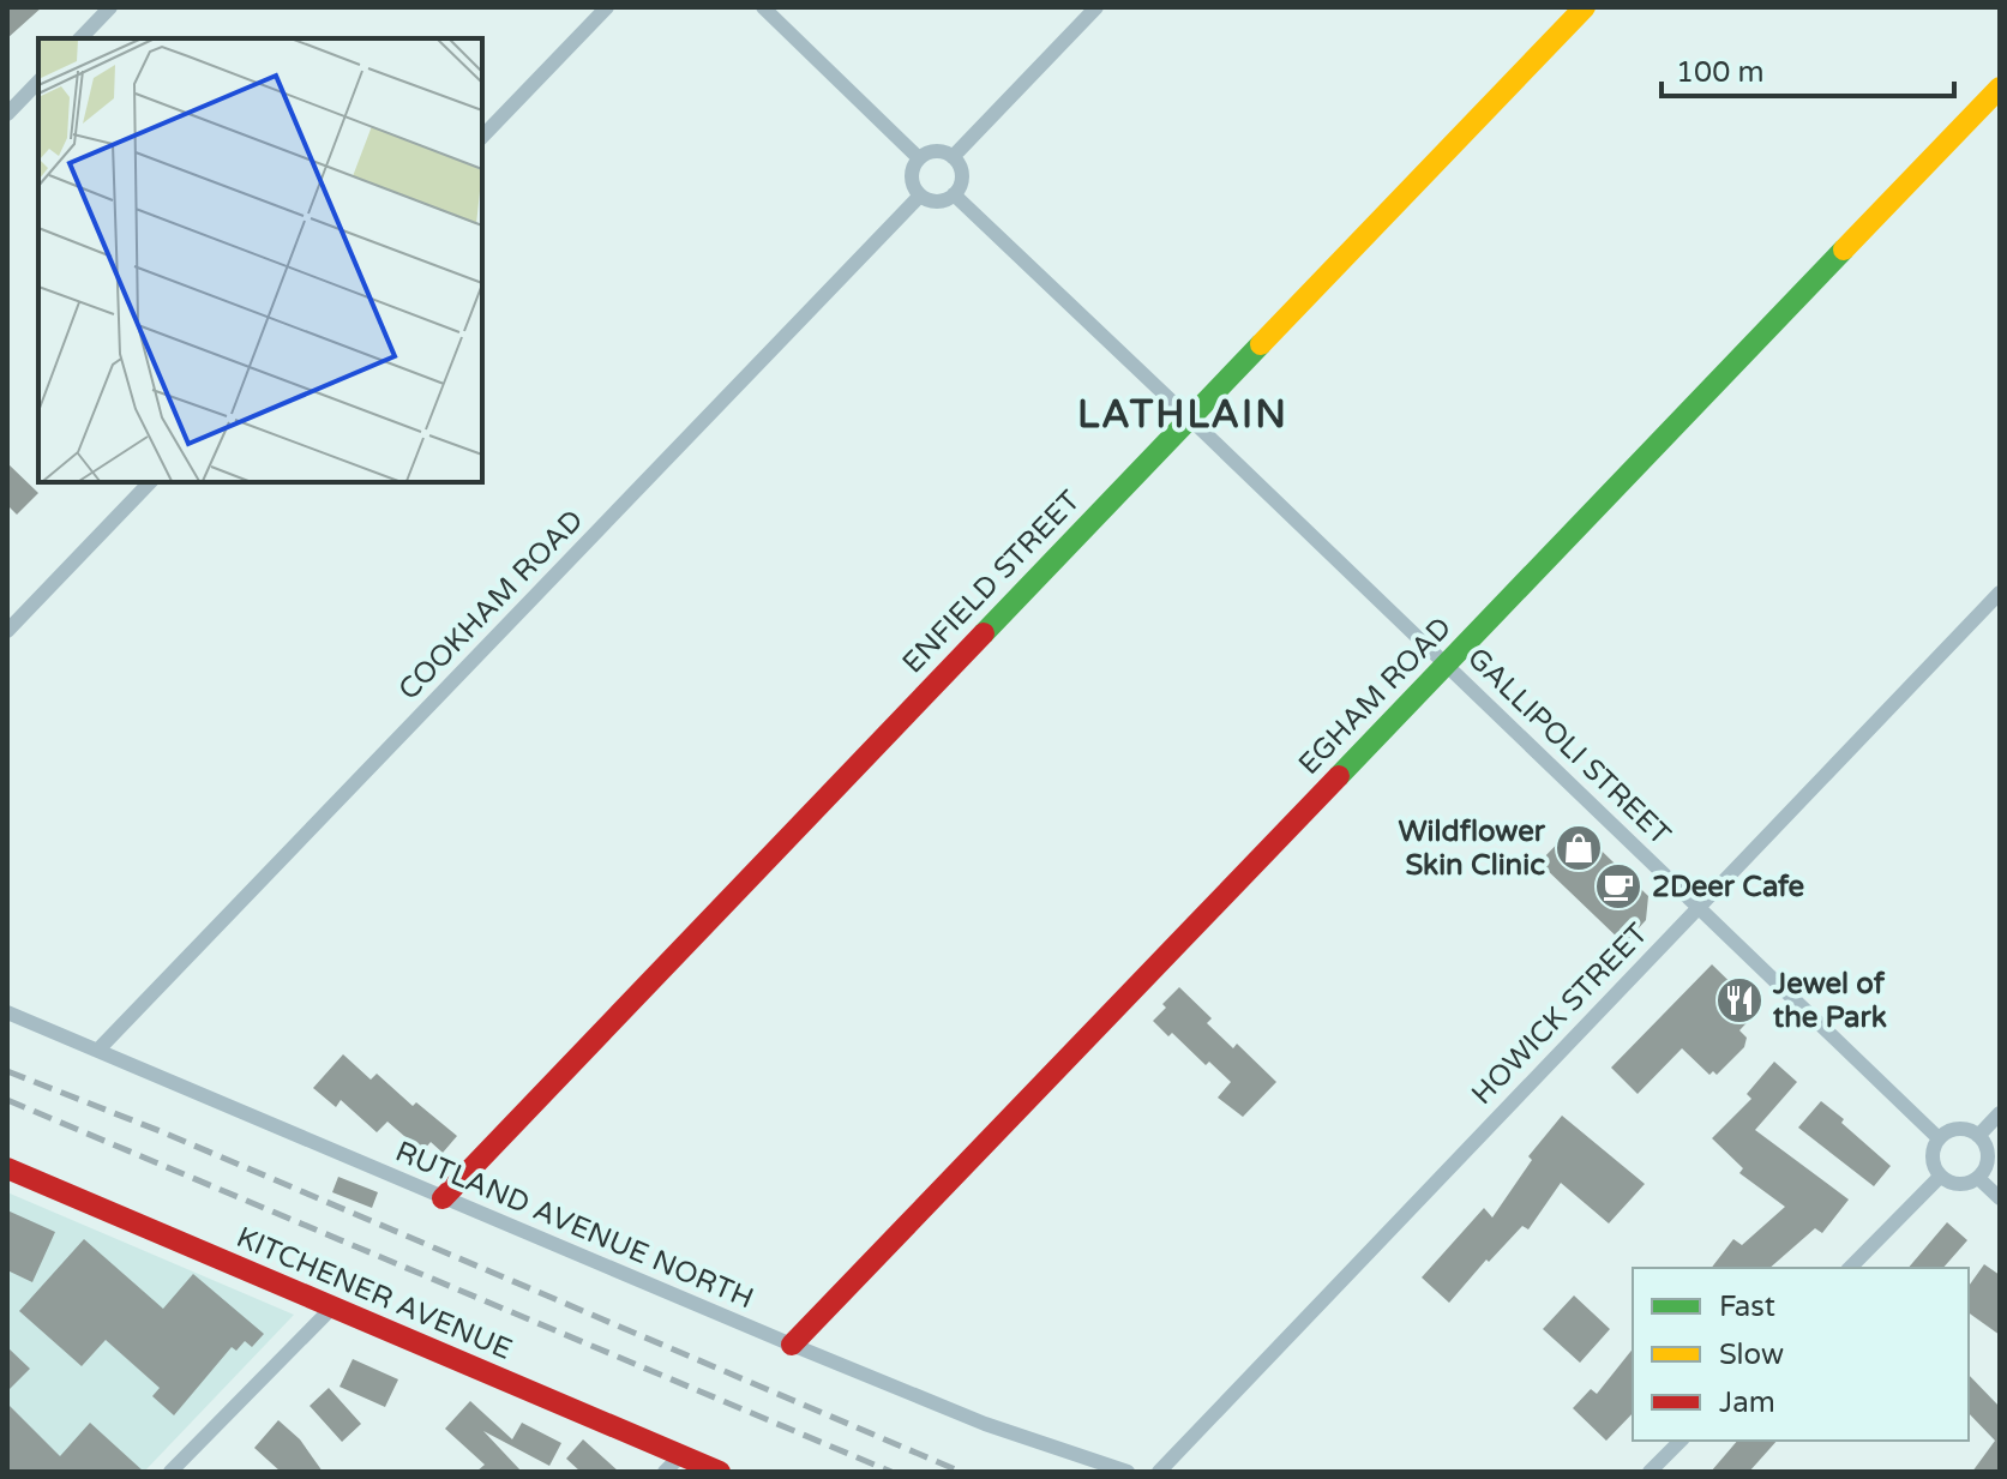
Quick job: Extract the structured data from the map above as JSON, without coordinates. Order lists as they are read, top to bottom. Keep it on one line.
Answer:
{"streets":{"street":["ENFIELD STREET","COOKHAM ROAD","EGHAM ROAD","GALLIPOLI STREET","HOWICK STREET","RUTLAND AVENUE NORTH","KITCHENER AVENUE"]},"crossings":[["ENFIELD STREET","GALLIPOLI STREET"],["ENFIELD STREET","RUTLAND AVENUE NORTH"],["COOKHAM ROAD","GALLIPOLI STREET"],["COOKHAM ROAD","RUTLAND AVENUE NORTH"],["EGHAM ROAD","GALLIPOLI STREET"],["EGHAM ROAD","RUTLAND AVENUE NORTH"],["GALLIPOLI STREET","HOWICK STREET"]],"districts":["LATHLAIN"],"places":{"shop":["Wildflower Skin Clinic"],"cafe":["2Deer Cafe"],"restaurant":["Jewel of the Park"]},"legend":["Fast","Slow","Jam"],"scale_bar":"100 m"}
